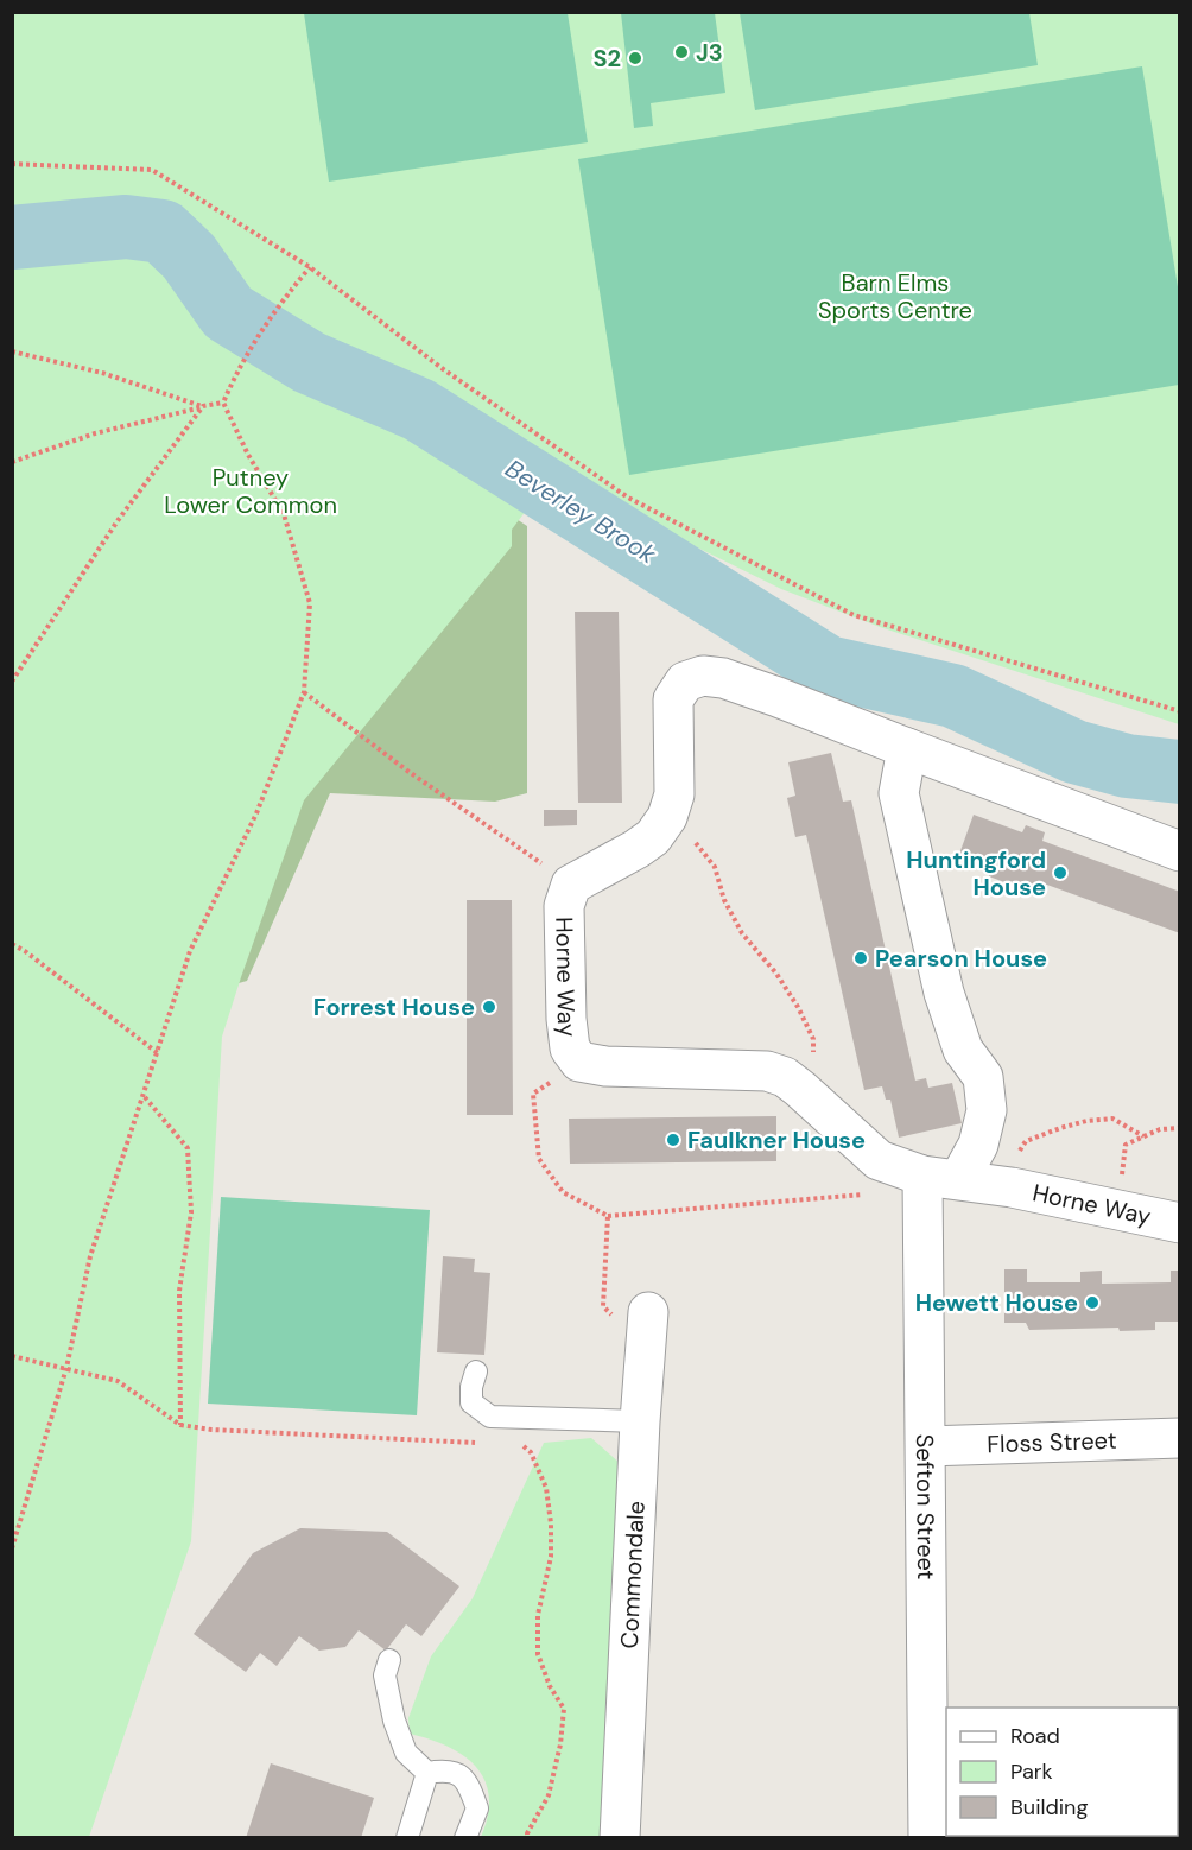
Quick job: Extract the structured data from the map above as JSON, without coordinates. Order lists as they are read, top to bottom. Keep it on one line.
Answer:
{"streets":{"street":["Horne Way","Floss Street","Sefton Street","Commondale"]},"crossings":[["Horne Way","Sefton Street"],["Floss Street","Sefton Street"]],"water":["Beverley Brook"],"parks":["Barn Elms Sports Centre","Putney Lower Common"],"places":["J3","S2","Huntingford House","Pearson House","Forrest House","Faulkner House","Hewett House"],"legend":["Road","Park","Building"]}
